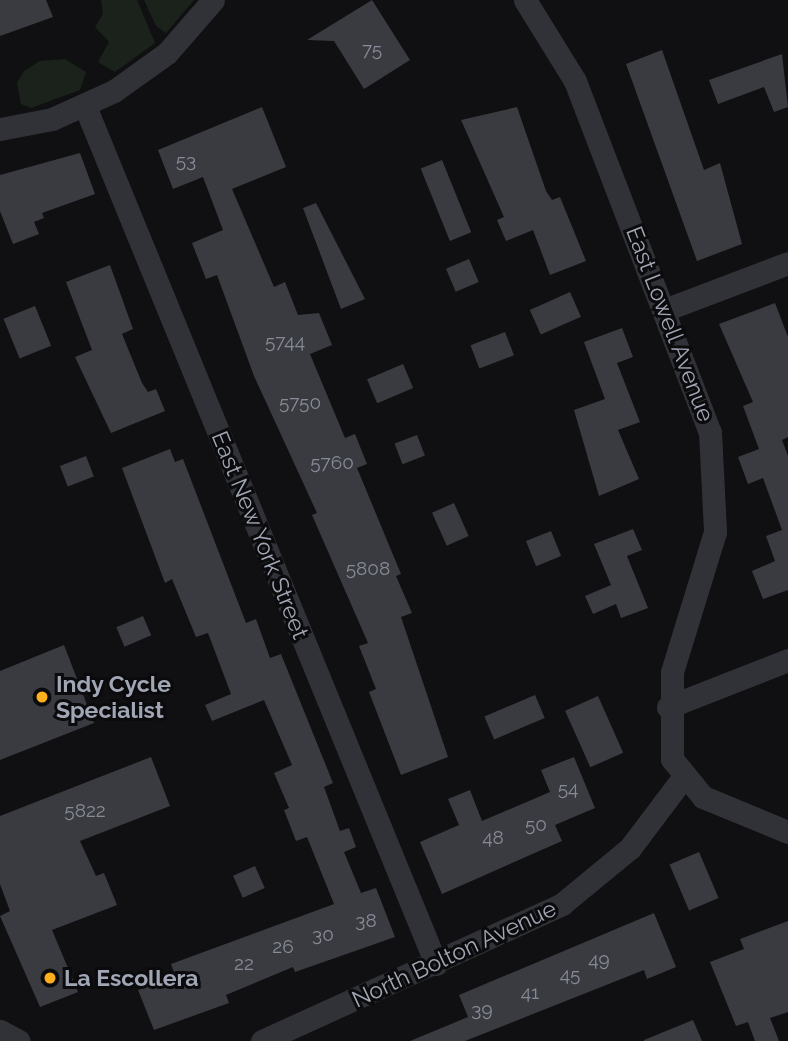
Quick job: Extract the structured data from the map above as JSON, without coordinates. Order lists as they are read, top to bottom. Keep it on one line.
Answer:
{"streets":{"street":["East Lowell Avenue","East New York Street","North Bolton Avenue"]},"crossings":[["East Lowell Avenue","North Bolton Avenue"],["East New York Street","North Bolton Avenue"]],"places":["Indy Cycle Specialist","La Escollera"],"house_numbers":["75","53","5744","5750","5760","5808","54","5822","50","48","38","30","26","49","22","45","41","39"]}
